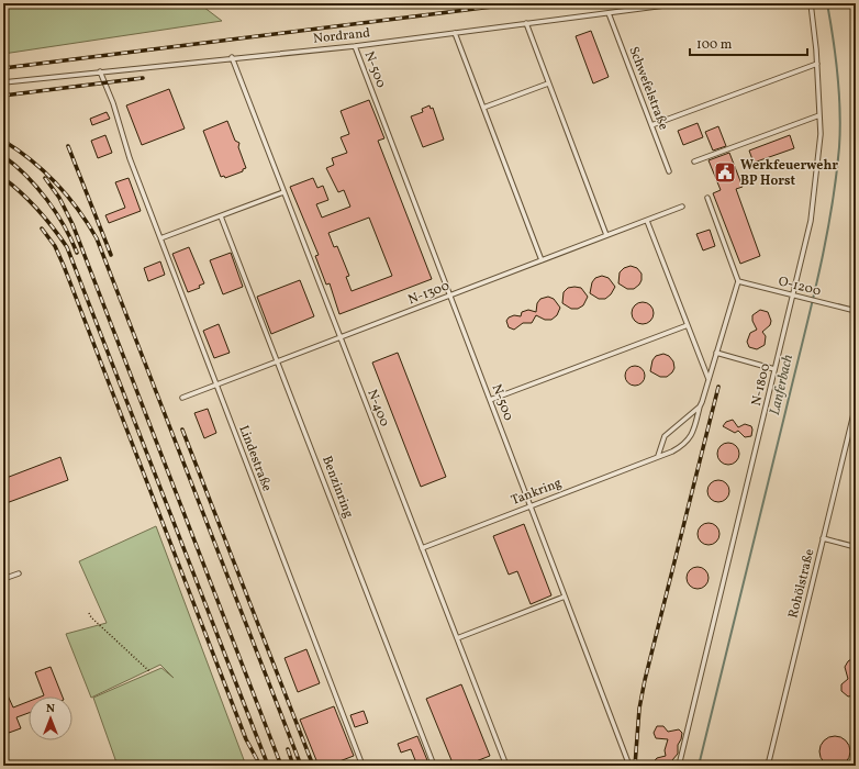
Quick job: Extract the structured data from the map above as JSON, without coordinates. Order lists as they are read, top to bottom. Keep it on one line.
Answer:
{"streets":{"lane":["Nordrand","N-500","Schwefelstraße","O-1200","N-1300","N-1800","N-400","Lindestraße","Benzinring","Tankring","Rohölstraße"]},"crossings":[["Nordrand","N-500"],["Nordrand","Schwefelstraße"],["Nordrand","N-400"],["Nordrand","Lindestraße"],["N-500","N-1300"],["N-500","Tankring"],["O-1200","N-1800"],["O-1200","Tankring"],["N-1300","N-400"],["N-1300","Lindestraße"],["N-1300","Benzinring"],["N-400","Tankring"]],"water":["Lanferbach"],"places":{"public building":["Werkfeuerwehr BP Horst"]},"scale_bar":"100 m","north":"top"}
